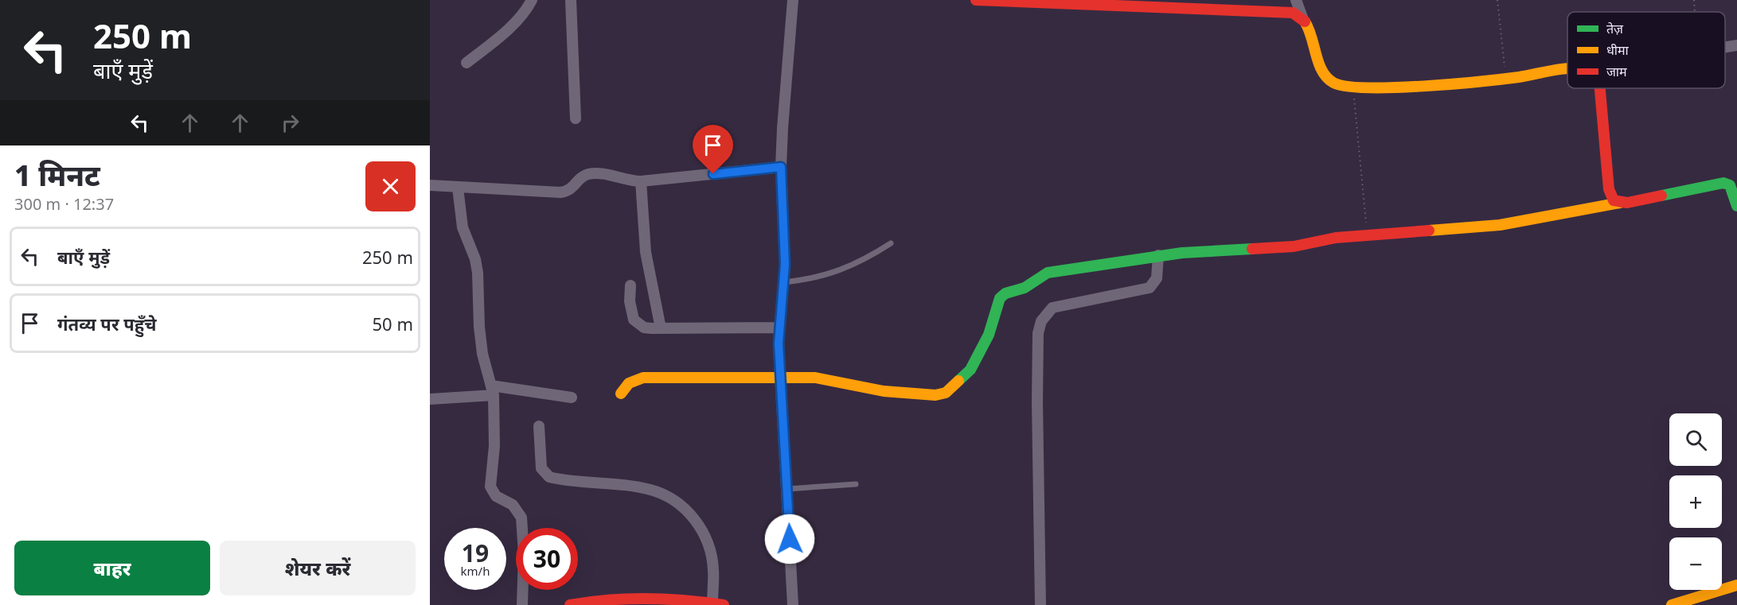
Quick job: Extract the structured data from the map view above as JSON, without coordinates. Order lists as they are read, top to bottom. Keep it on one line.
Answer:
{"legend":["तेज़","धीमा","जाम"],"page":{"turn":["250 m","बाएँ मुड़ें"],"heading":["1 मिनट","300 m · 12:37"],"list":[{"name":"बाएँ मुड़ें","value":"250 m"},{"name":"गंतव्य पर पहुँचे","value":"50 m"}],"map_buttons":["+","−"],"speed":"19 km/h","limit":"30","buttons":["बाहर","शेयर करें"]}}
